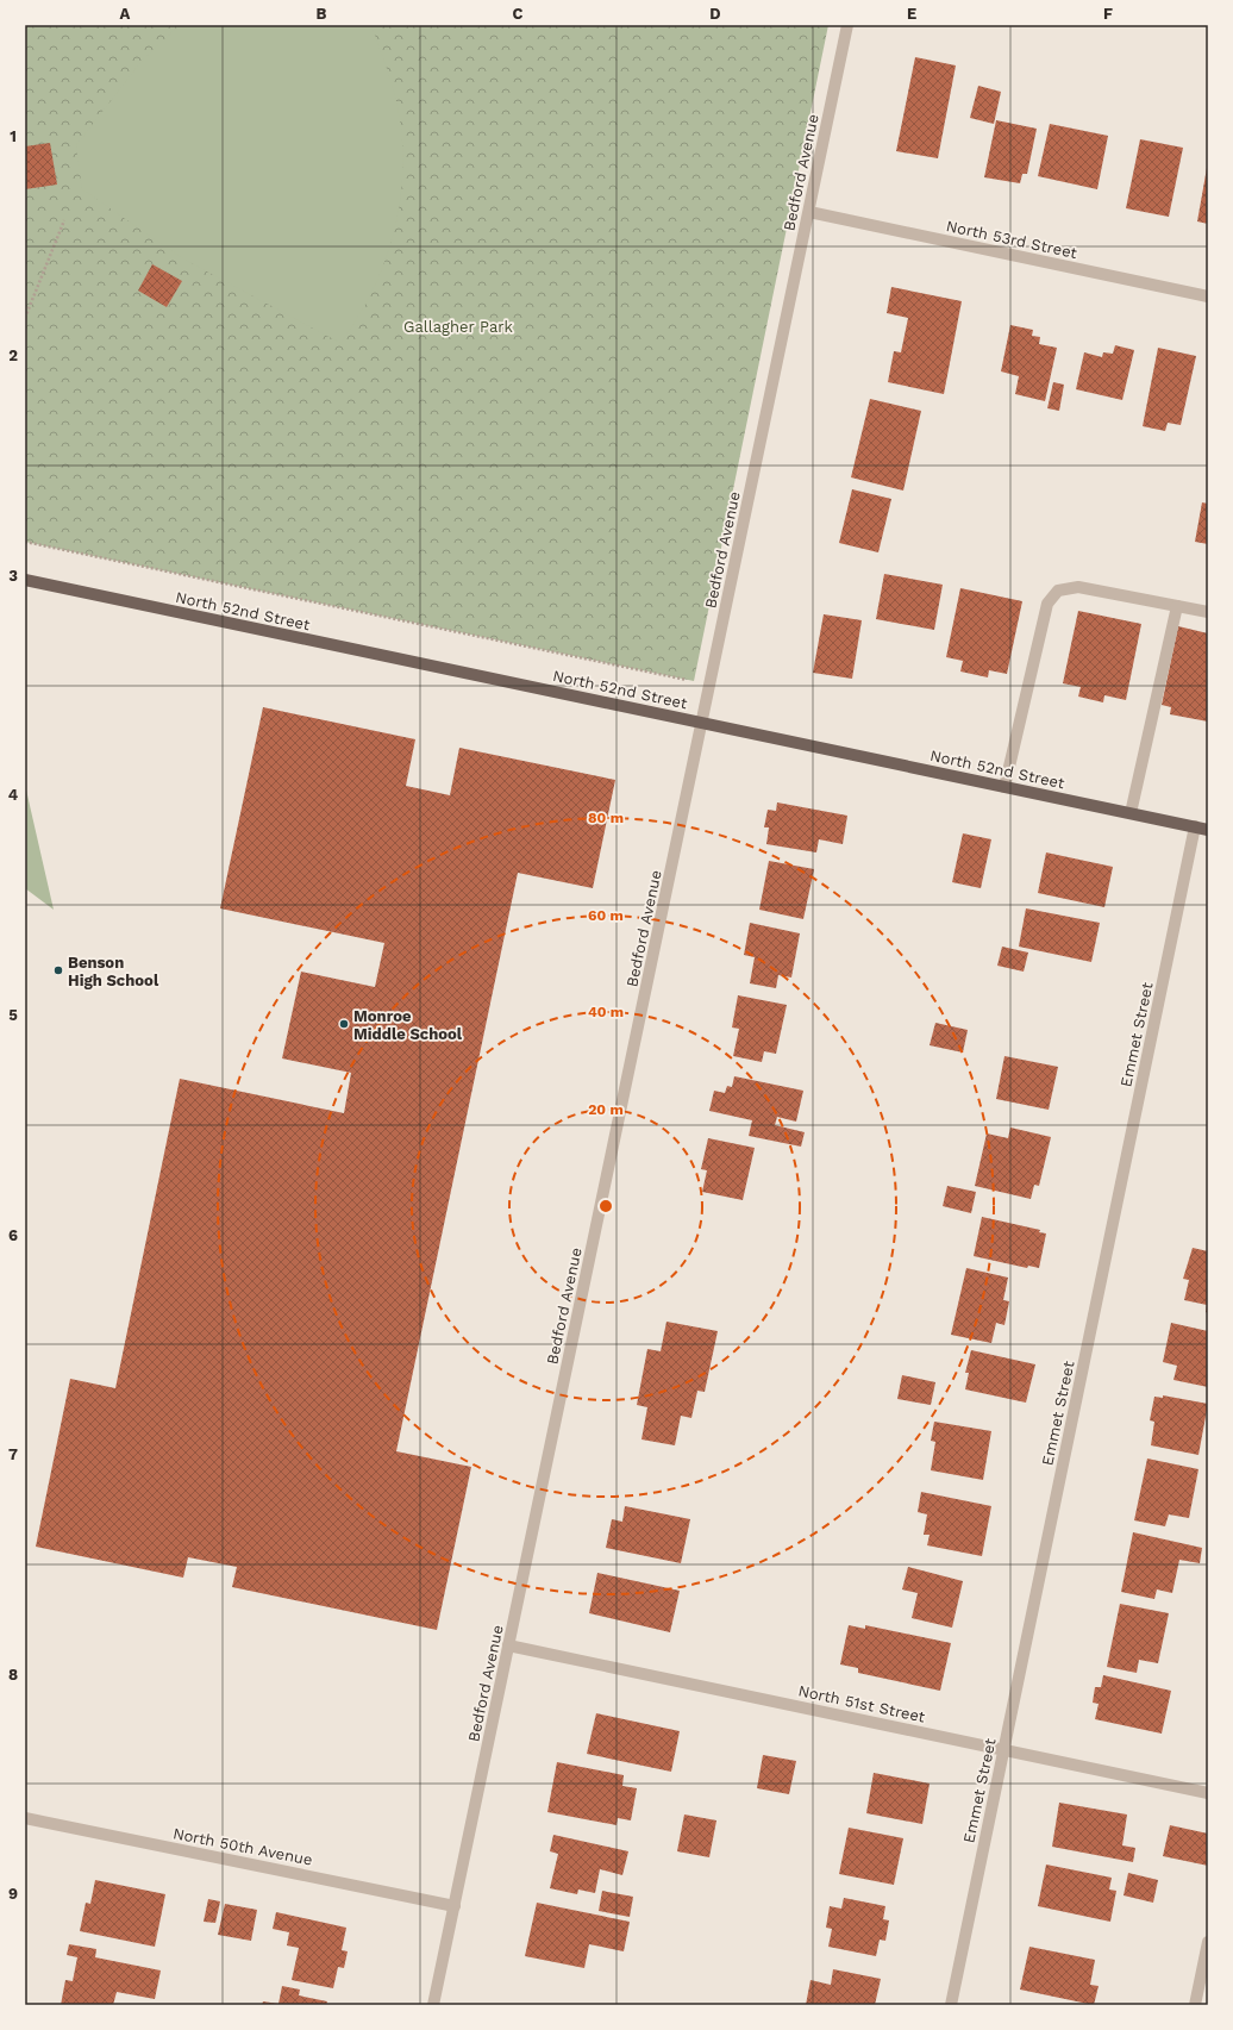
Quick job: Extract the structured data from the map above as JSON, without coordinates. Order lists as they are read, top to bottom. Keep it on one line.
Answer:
{"streets":{"main road":["North 52nd Street"],"street":["Bedford Avenue","North 53rd Street","Emmet Street","North 51st Street","North 50th Avenue"]},"crossings":[["Bedford Avenue","North 53rd Street"],["Bedford Avenue","North 52nd Street"],["Bedford Avenue","North 51st Street"],["Bedford Avenue","North 50th Avenue"],["North 52nd Street","Emmet Street"],["Emmet Street","North 51st Street"]],"parks":["Gallagher Park"],"places":["Benson High School","Monroe Middle School"],"grid":{"columns":["A","B","C","D","E","F"],"rows":["1","2","3","4","5","6","7","8","9"]},"rings":["80 m","60 m","40 m","20 m"]}
